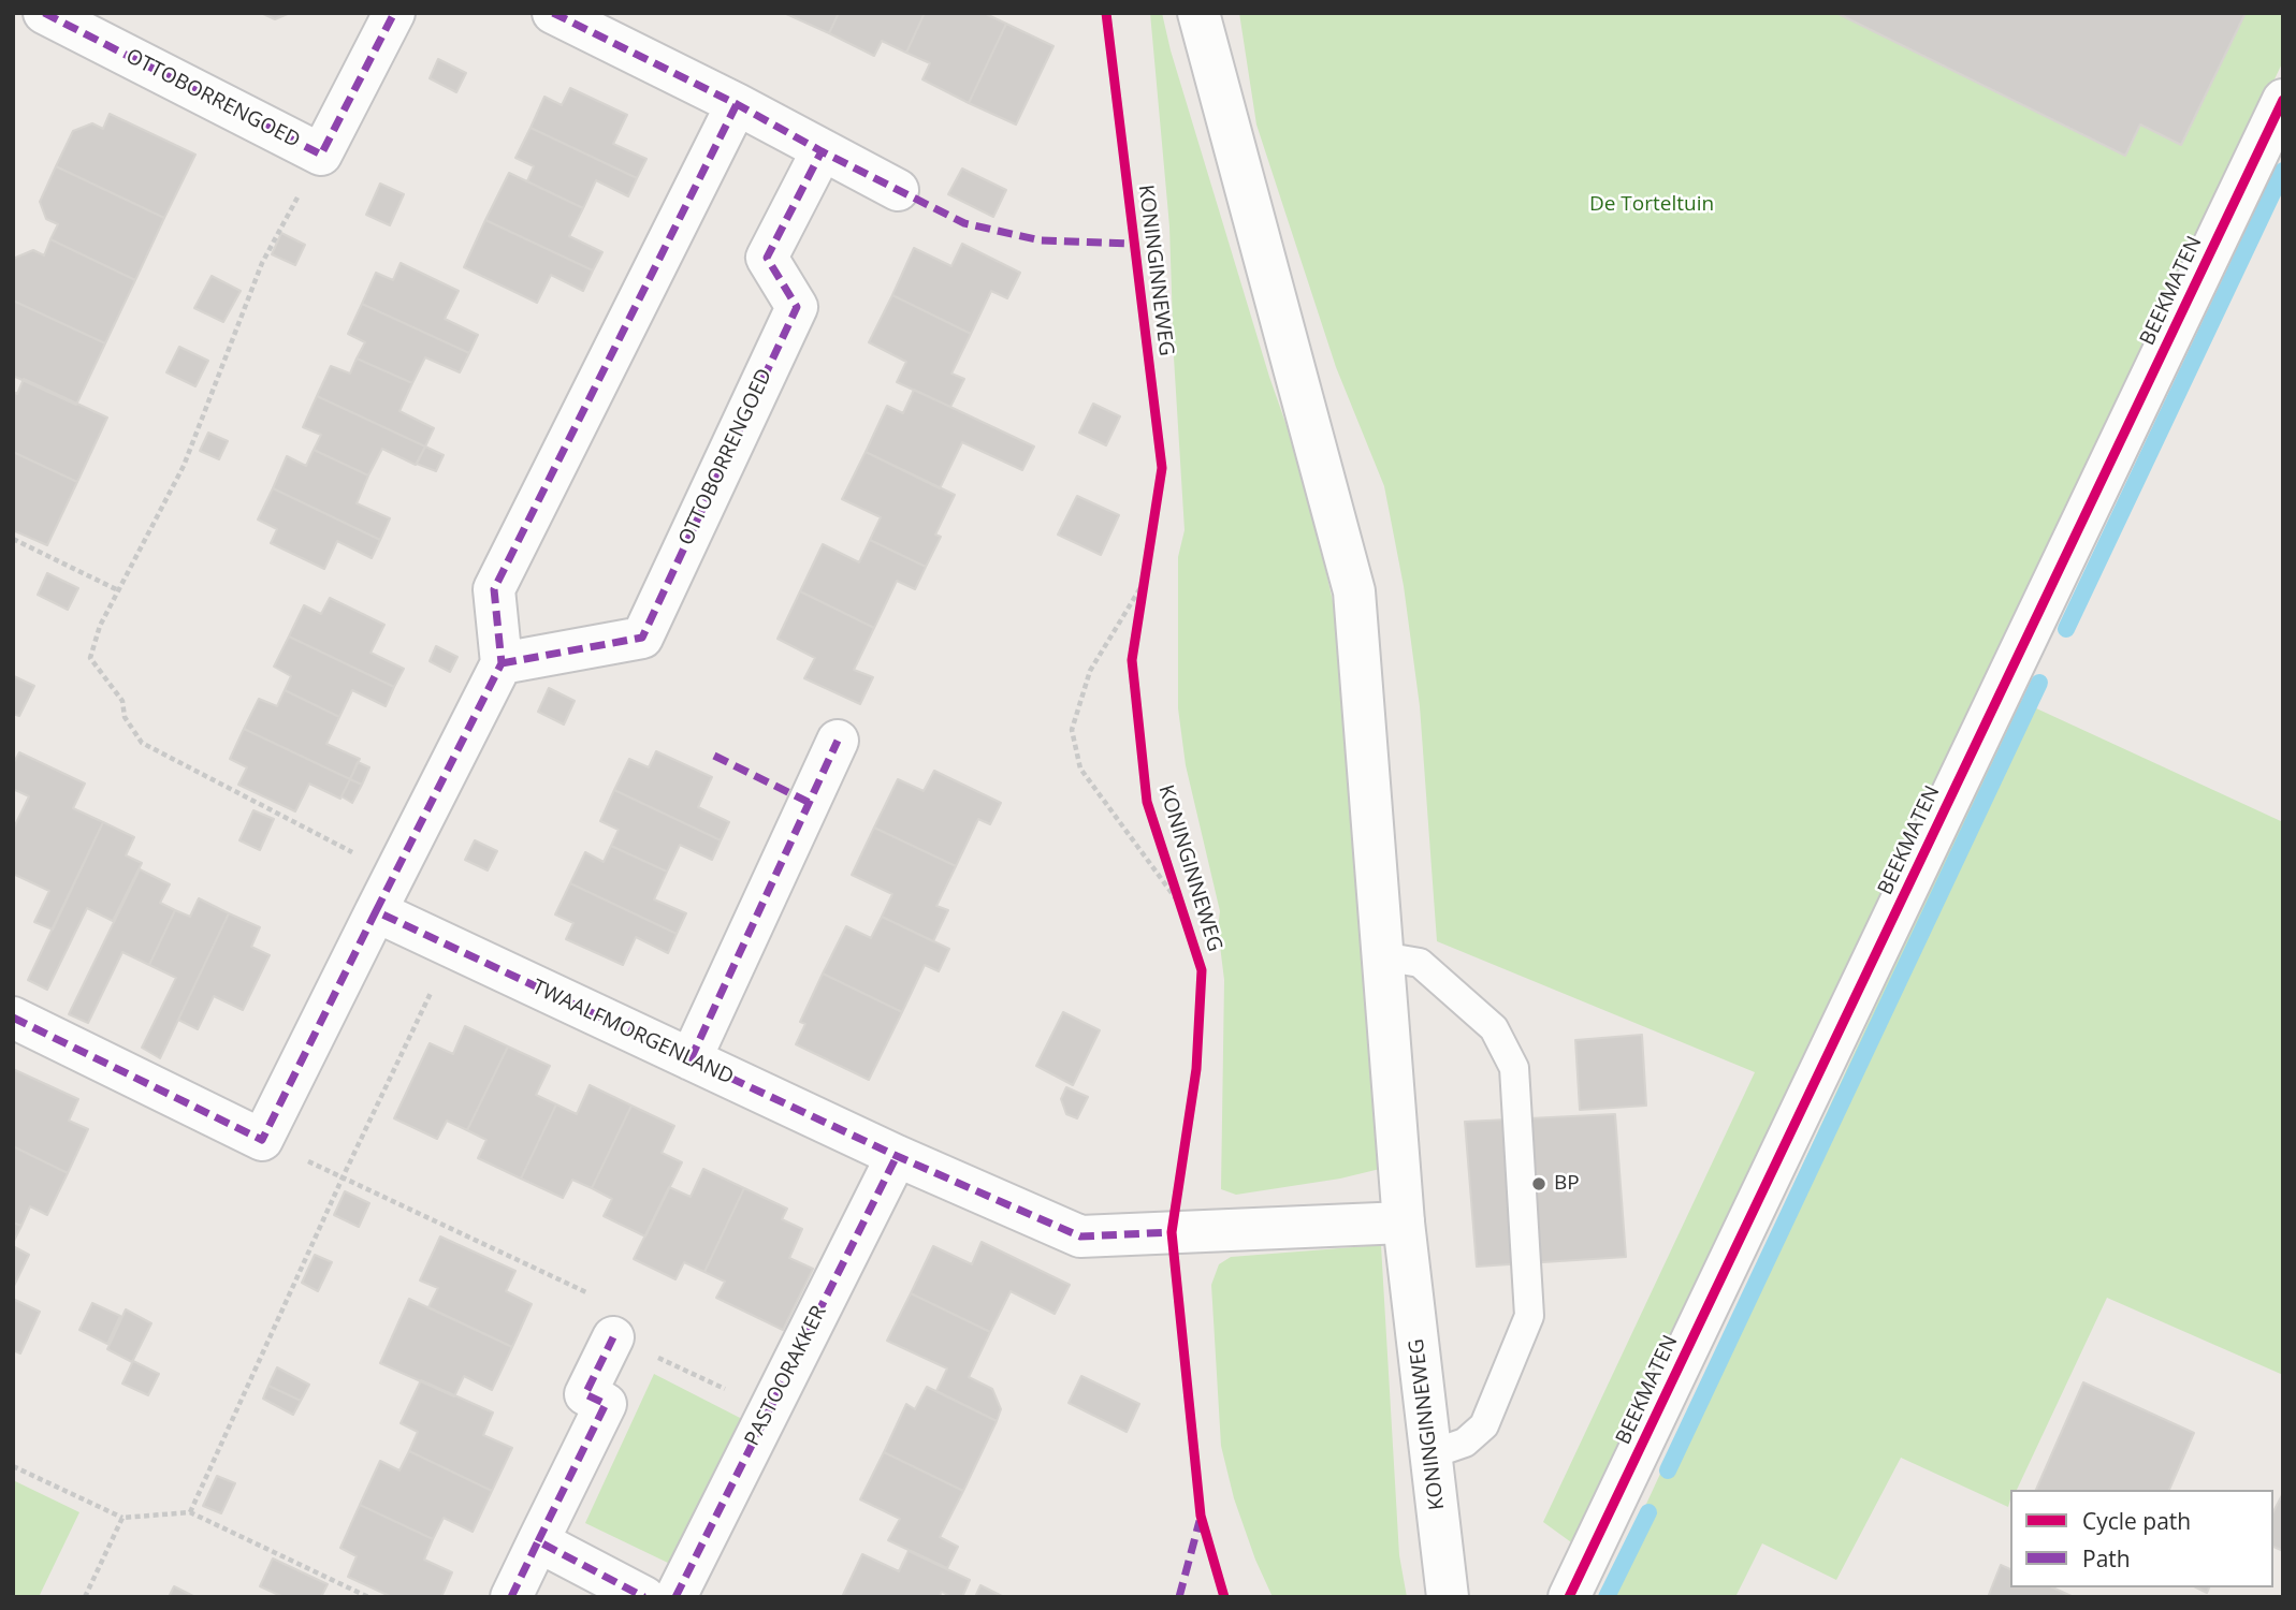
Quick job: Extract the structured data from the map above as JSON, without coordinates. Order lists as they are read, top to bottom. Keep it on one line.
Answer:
{"streets":{"street":["OTTOBORRENGOED","KONINGINNEWEG","BEEKMATEN","TWAALFMORGENLAND","PASTOORAKKER"]},"crossings":[["KONINGINNEWEG","TWAALFMORGENLAND"],["TWAALFMORGENLAND","PASTOORAKKER"]],"parks":["De Torteltuin"],"places":["BP"],"legend":["Cycle path","Path"]}
